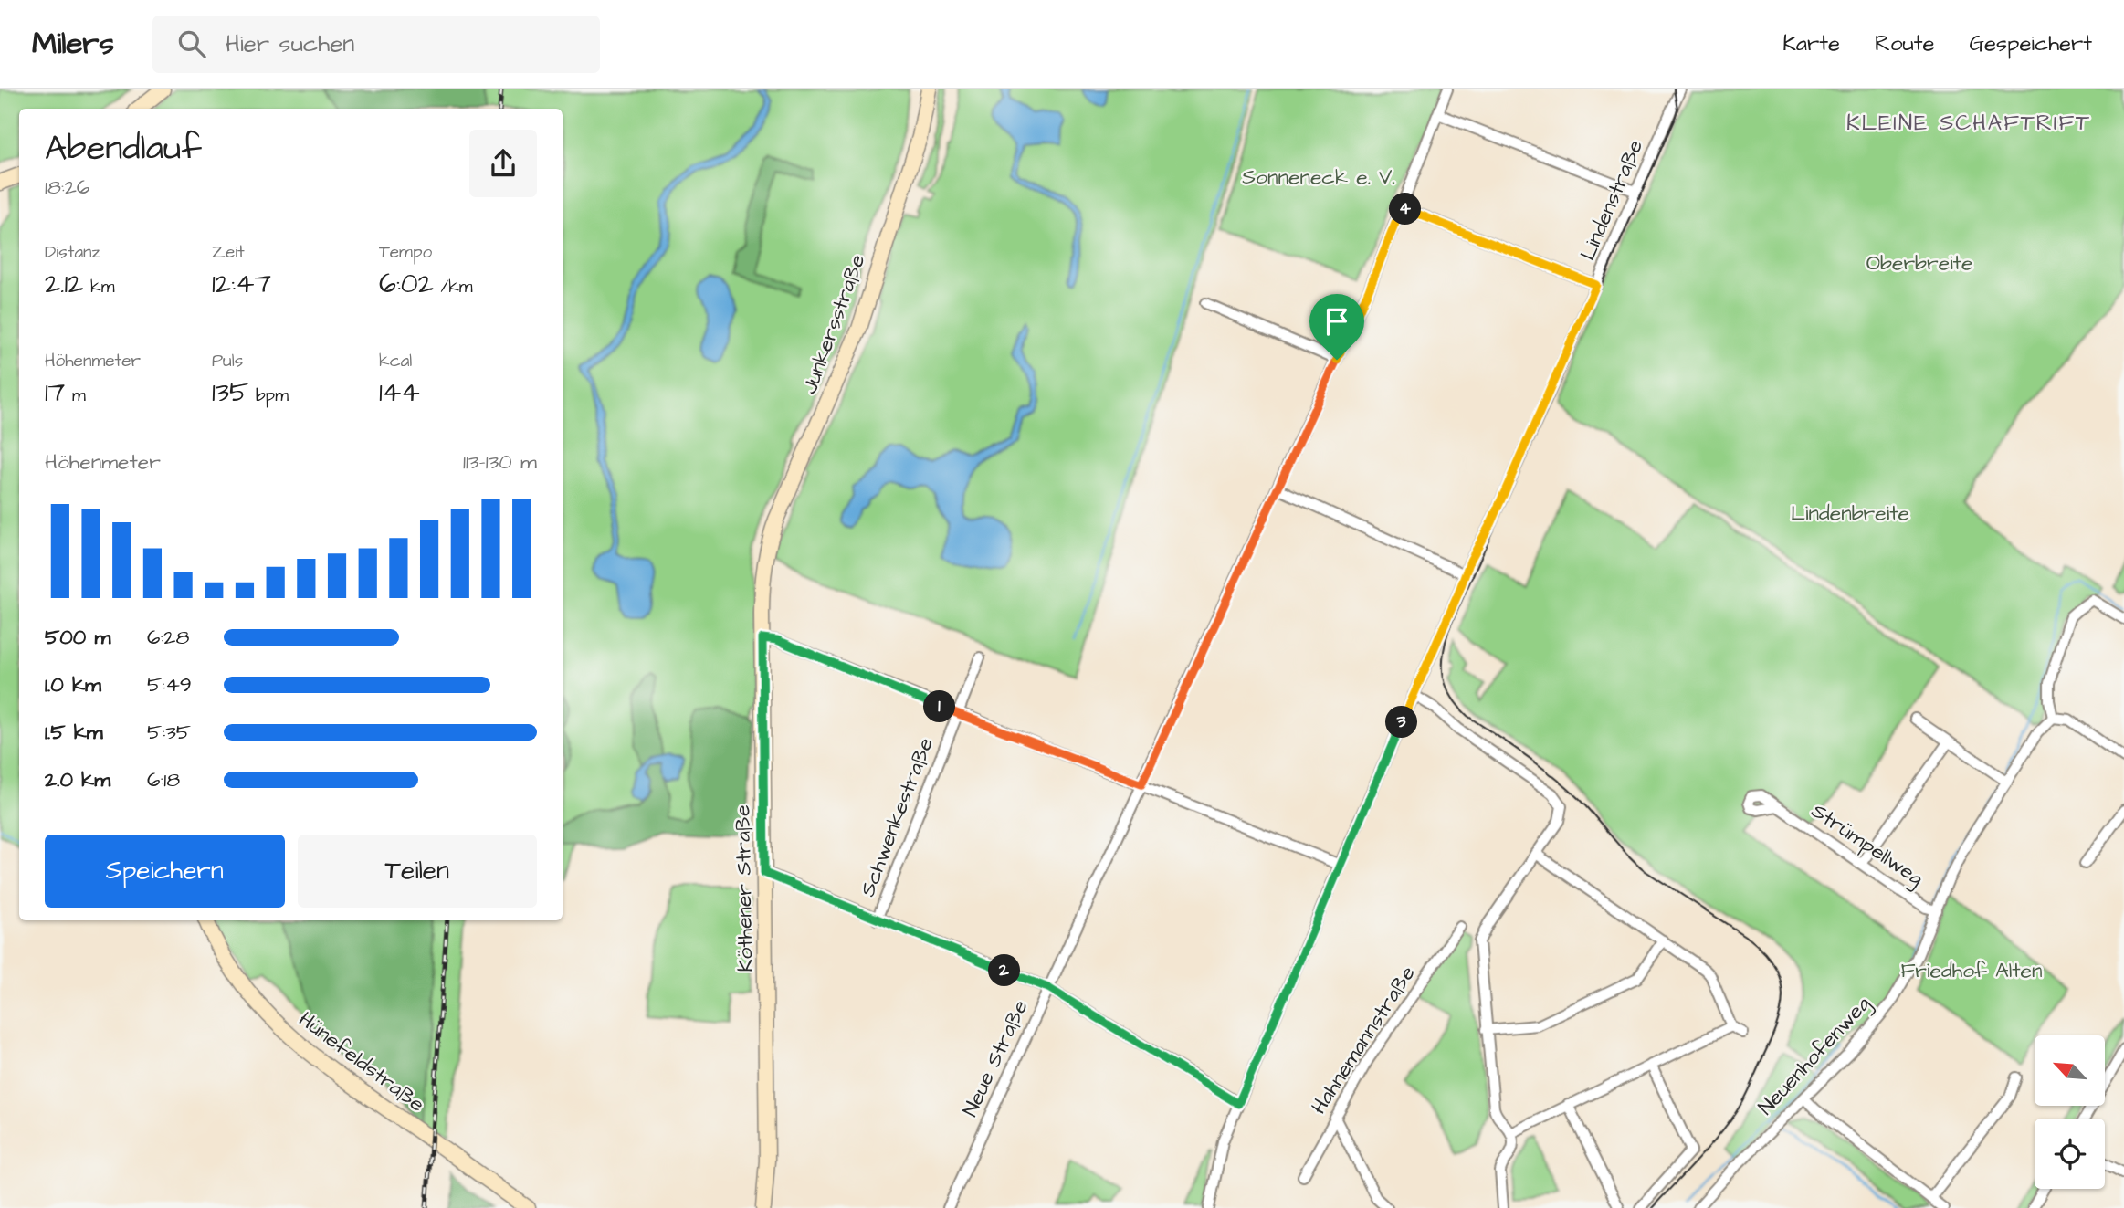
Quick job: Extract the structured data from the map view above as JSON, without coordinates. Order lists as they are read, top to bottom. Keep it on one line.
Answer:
{"streets":{"main road":["Junkersstraße","Köthener Straße","Hünefeldstraße"],"street":["Lindenstraße","Schwenkestraße","Strümpellweg","Hahnemannstraße","Neuenhofenweg","Neue Straße"]},"crossings":[["Junkersstraße","Köthener Straße"],["Strümpellweg","Neuenhofenweg"]],"districts":["KLEINE SCHAFTRIFT"],"parks":["Sonneneck e. V.","Oberbreite","Lindenbreite","Friedhof Alten"],"north":"top left","page":{"header":"Milers","search":"Hier suchen","nav":["Karte","Route","Gespeichert"],"heading":["Abendlauf","18:26"],"pins":["4","1","3","2"],"stats":[["Distanz","2.12 km"],["Zeit","12:47"],["Tempo","6:02 /km"],["Höhenmeter","17 m"],["Puls","135 bpm"],["kcal","144"]],"chart":["Höhenmeter","113–130 m"],"list":[{"name":"500 m","note":"6:28"},{"name":"1.0 km","note":"5:49"},{"name":"1.5 km","note":"5:35"},{"name":"2.0 km","note":"6:18"}],"buttons":["Speichern","Teilen"]}}
